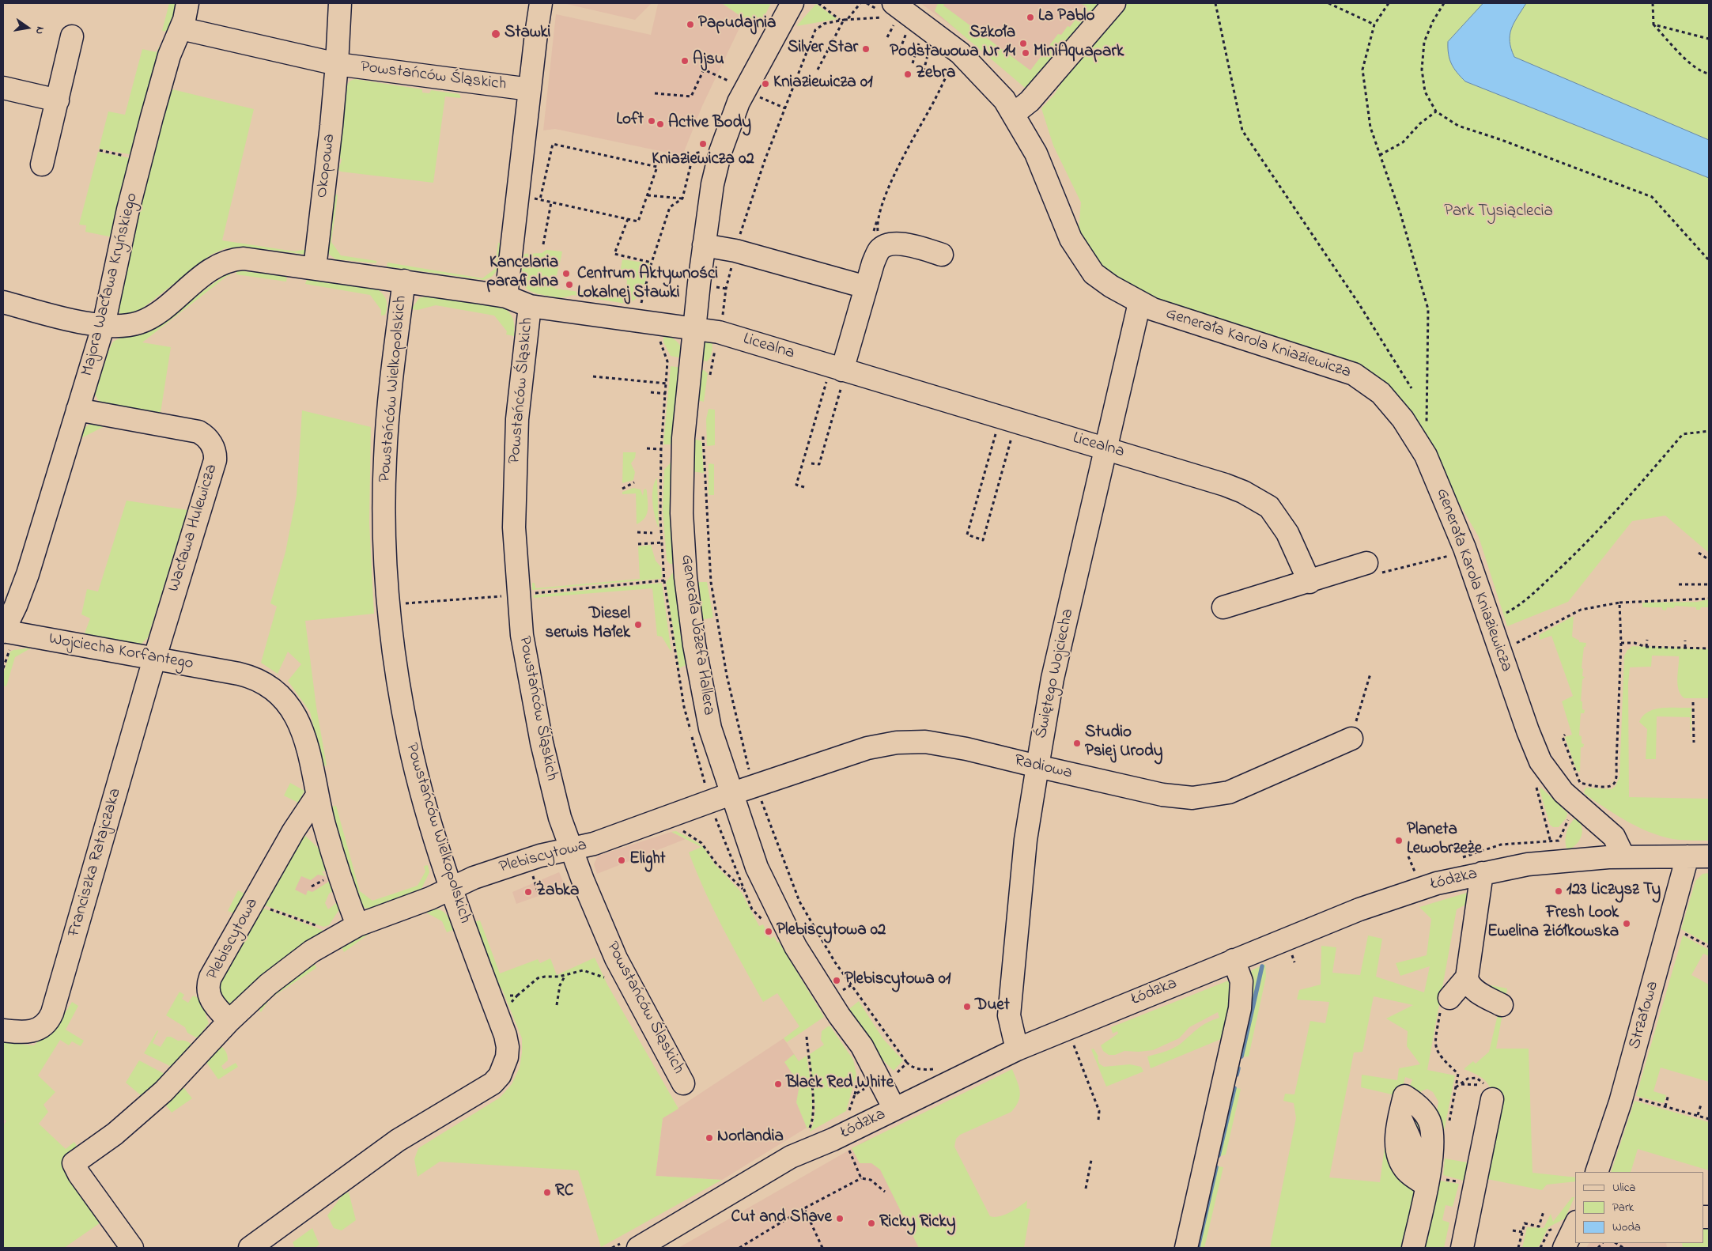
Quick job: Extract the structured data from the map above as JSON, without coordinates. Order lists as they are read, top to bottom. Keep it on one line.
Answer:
{"streets":{"street":["Powstańców Śląskich","Okopowa","Majora Wacława Kryńskiego","Generała Karola Kniaziewicza","Licealna","Powstańców Wielkopolskich","Wacława Hulewicza","Generała Józefa Hallera","Wojciecha Korfantego","Świętego Wojciecha","Radiowa","Plebiscytowa","Franciszka Ratajczaka","Łódzka","Strzałowa"]},"crossings":[["Powstańców Śląskich","Okopowa"],["Powstańców Śląskich","Licealna"],["Powstańców Śląskich","Plebiscytowa"],["Okopowa","Licealna"],["Majora Wacława Kryńskiego","Licealna"],["Majora Wacława Kryńskiego","Wacława Hulewicza"],["Majora Wacława Kryńskiego","Wojciecha Korfantego"],["Generała Karola Kniaziewicza","Świętego Wojciecha"],["Generała Karola Kniaziewicza","Łódzka"],["Licealna","Powstańców Wielkopolskich"],["Licealna","Generała Józefa Hallera"],["Licealna","Świętego Wojciecha"],["Powstańców Wielkopolskich","Plebiscytowa"],["Wacława Hulewicza","Wojciecha Korfantego"],["Wacława Hulewicza","Franciszka Ratajczaka"],["Generała Józefa Hallera","Radiowa"],["Generała Józefa Hallera","Plebiscytowa"],["Generała Józefa Hallera","Łódzka"],["Wojciecha Korfantego","Plebiscytowa"],["Wojciecha Korfantego","Franciszka Ratajczaka"],["Świętego Wojciecha","Radiowa"],["Świętego Wojciecha","Łódzka"],["Radiowa","Plebiscytowa"],["Łódzka","Strzałowa"]],"parks":["Park Tysiąclecia"],"places":["La Pablo","Papudajnia","Stawki","Szkoła Podstawowa Nr 14","Silver Star","MiniAquapark","Ajsu","Zebra","Kniaziewicza 01","Loft","Active Body","Kniaziewicza 02","Kancelaria parafialna","Centrum Aktywności Lokalnej Stawki","Diesel serwis Małek","Studio Psiej Urody","Planeta Lewobrzeże","Elight","123 Liczysz Ty","Żabka","Fresh Look Ewelina Ziółkowska","Plebiscytowa 02","Plebiscytowa 01","Duet","Black Red White","Norlandia","RC","Cut and Shave","Ricky Ricky"],"legend":["Ulica","Park","Woda"],"north":"right"}
